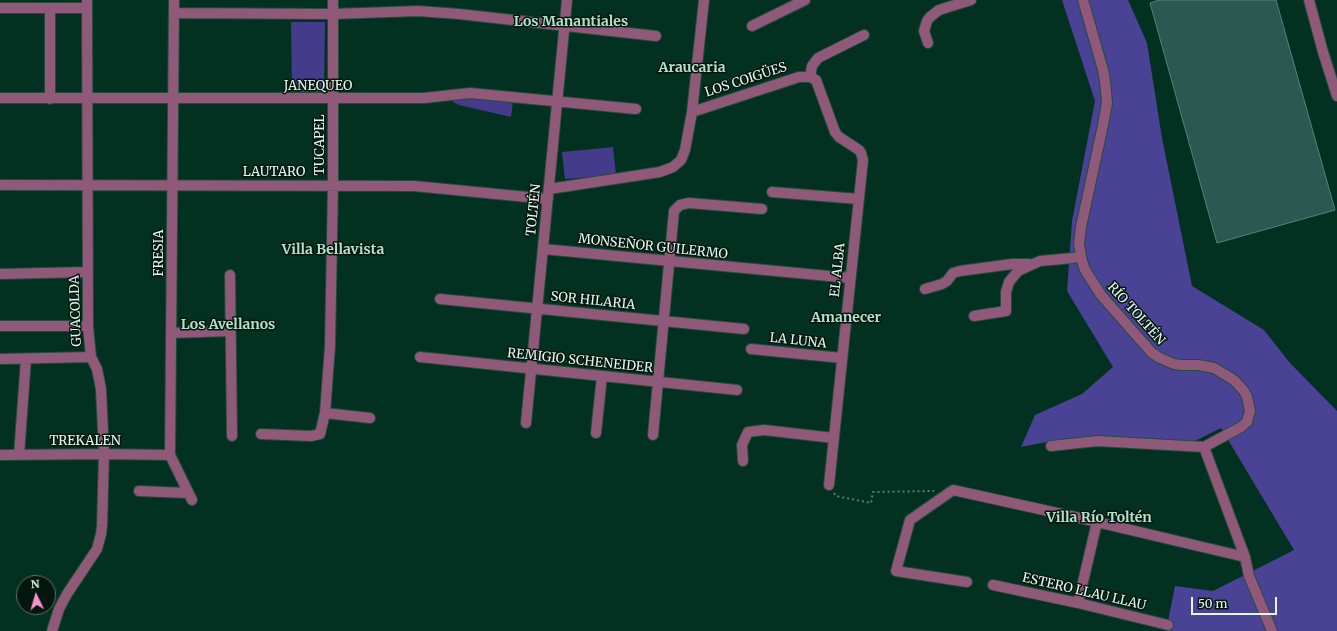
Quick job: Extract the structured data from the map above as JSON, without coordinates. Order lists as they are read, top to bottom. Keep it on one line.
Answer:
{"streets":{"street":["LOS COIGÜES","JANEQUEO","TUCAPEL","LAUTARO","TOLTÉN","MONSEÑOR GUILERMO","FRESIA","EL ALBA","SOR HILARIA","GUACOLDA","RÍO TOLTÉN","LA LUNA","REMIGIO SCHENEIDER","TREKALEN","ESTERO LLAU LLAU"]},"crossings":[["LOS COIGÜES","LAUTARO"],["LOS COIGÜES","EL ALBA"],["JANEQUEO","TUCAPEL"],["JANEQUEO","TOLTÉN"],["JANEQUEO","FRESIA"],["JANEQUEO","GUACOLDA"],["TUCAPEL","LAUTARO"],["LAUTARO","TOLTÉN"],["LAUTARO","FRESIA"],["LAUTARO","GUACOLDA"],["TOLTÉN","MONSEÑOR GUILERMO"],["TOLTÉN","SOR HILARIA"],["TOLTÉN","REMIGIO SCHENEIDER"],["MONSEÑOR GUILERMO","EL ALBA"],["FRESIA","TREKALEN"],["EL ALBA","LA LUNA"],["GUACOLDA","TREKALEN"]],"districts":["Los Manantiales","Araucaria","Villa Bellavista","Amanecer","Los Avellanos","Villa Río Toltén"],"scale_bar":"50 m","north":"top"}
